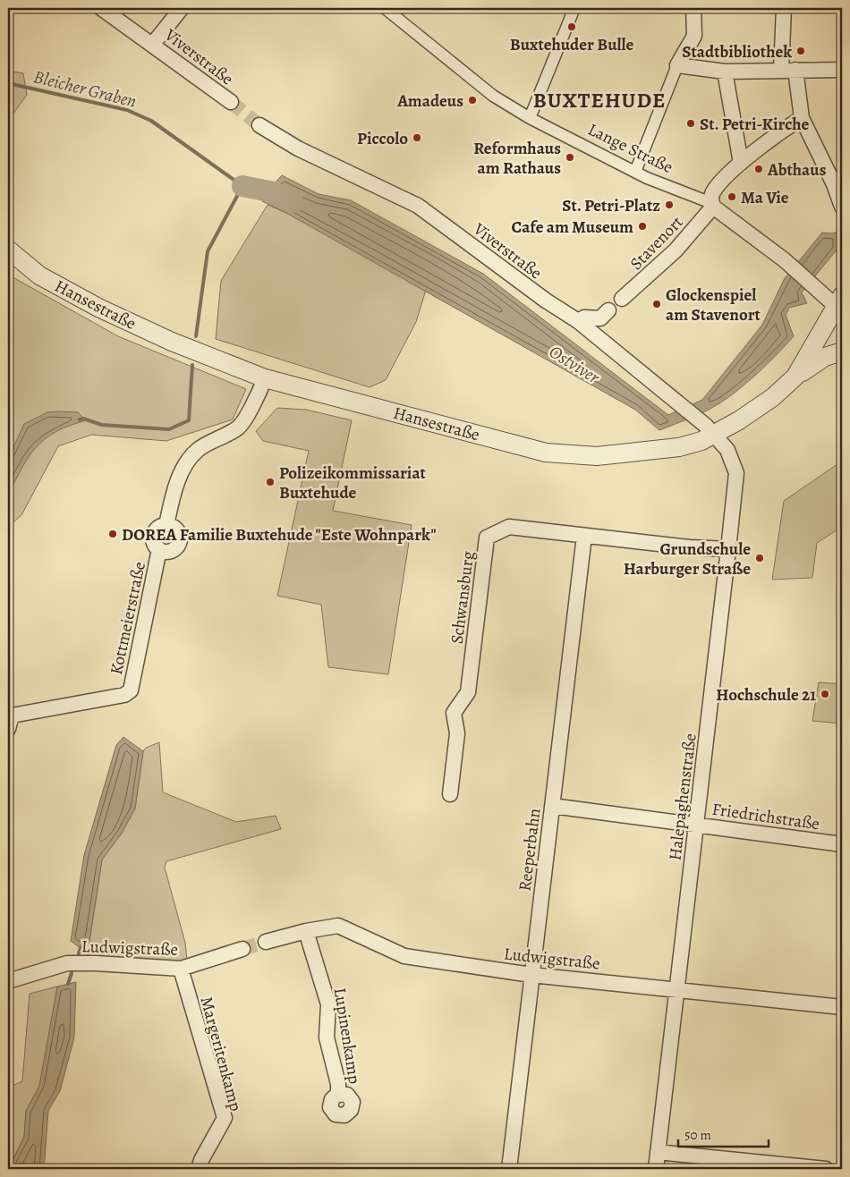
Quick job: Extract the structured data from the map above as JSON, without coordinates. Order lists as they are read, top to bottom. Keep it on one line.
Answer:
{"streets":{"street":["Viverstraße","Lange Straße","Stavenort","Hansestraße","Schwansburg","Kottmeierstraße","Halepaghenstraße","Friedrichstraße","Reeperbahn","Ludwigstraße","Lupinenkamp","Margeritenkamp"]},"crossings":[["Viverstraße","Hansestraße"],["Viverstraße","Halepaghenstraße"],["Lange Straße","Stavenort"],["Lange Straße","Hansestraße"],["Hansestraße","Kottmeierstraße"],["Hansestraße","Halepaghenstraße"],["Schwansburg","Halepaghenstraße"],["Schwansburg","Reeperbahn"],["Halepaghenstraße","Friedrichstraße"],["Halepaghenstraße","Ludwigstraße"],["Friedrichstraße","Reeperbahn"],["Reeperbahn","Ludwigstraße"],["Ludwigstraße","Lupinenkamp"],["Ludwigstraße","Margeritenkamp"]],"districts":["BUXTEHUDE"],"water":["Bleicher Graben","Ostviver"],"places":["Buxtehuder Bulle","Stadtbibliothek","Amadeus","St. Petri-Kirche","Piccolo","Reformhaus am Rathaus","Abthaus","Ma Vie","St. Petri-Platz","Cafe am Museum","Glockenspiel am Stavenort","Polizeikommissariat Buxtehude","DOREA Familie Buxtehude \"Este Wohnpark\"","Grundschule Harburger Straße","Hochschule 21"],"scale_bar":"50 m"}
